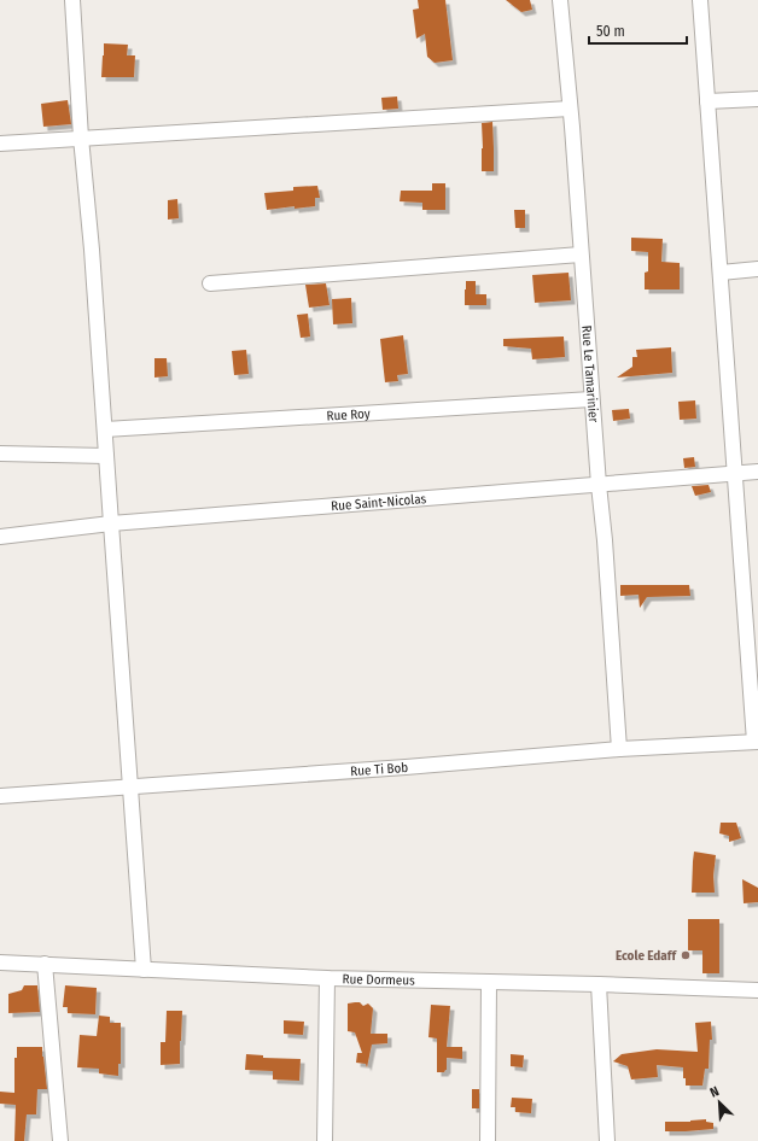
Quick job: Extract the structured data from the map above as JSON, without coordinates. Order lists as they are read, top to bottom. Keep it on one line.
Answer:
{"streets":{"street":["Rue Le Tamarinier","Rue Roy","Rue Saint-Nicolas","Rue Ti Bob","Rue Dormeus"]},"crossings":[["Rue Le Tamarinier","Rue Roy"],["Rue Le Tamarinier","Rue Saint-Nicolas"],["Rue Le Tamarinier","Rue Ti Bob"]],"places":["Ecole Edaff"],"scale_bar":"50 m","north":"top left"}
